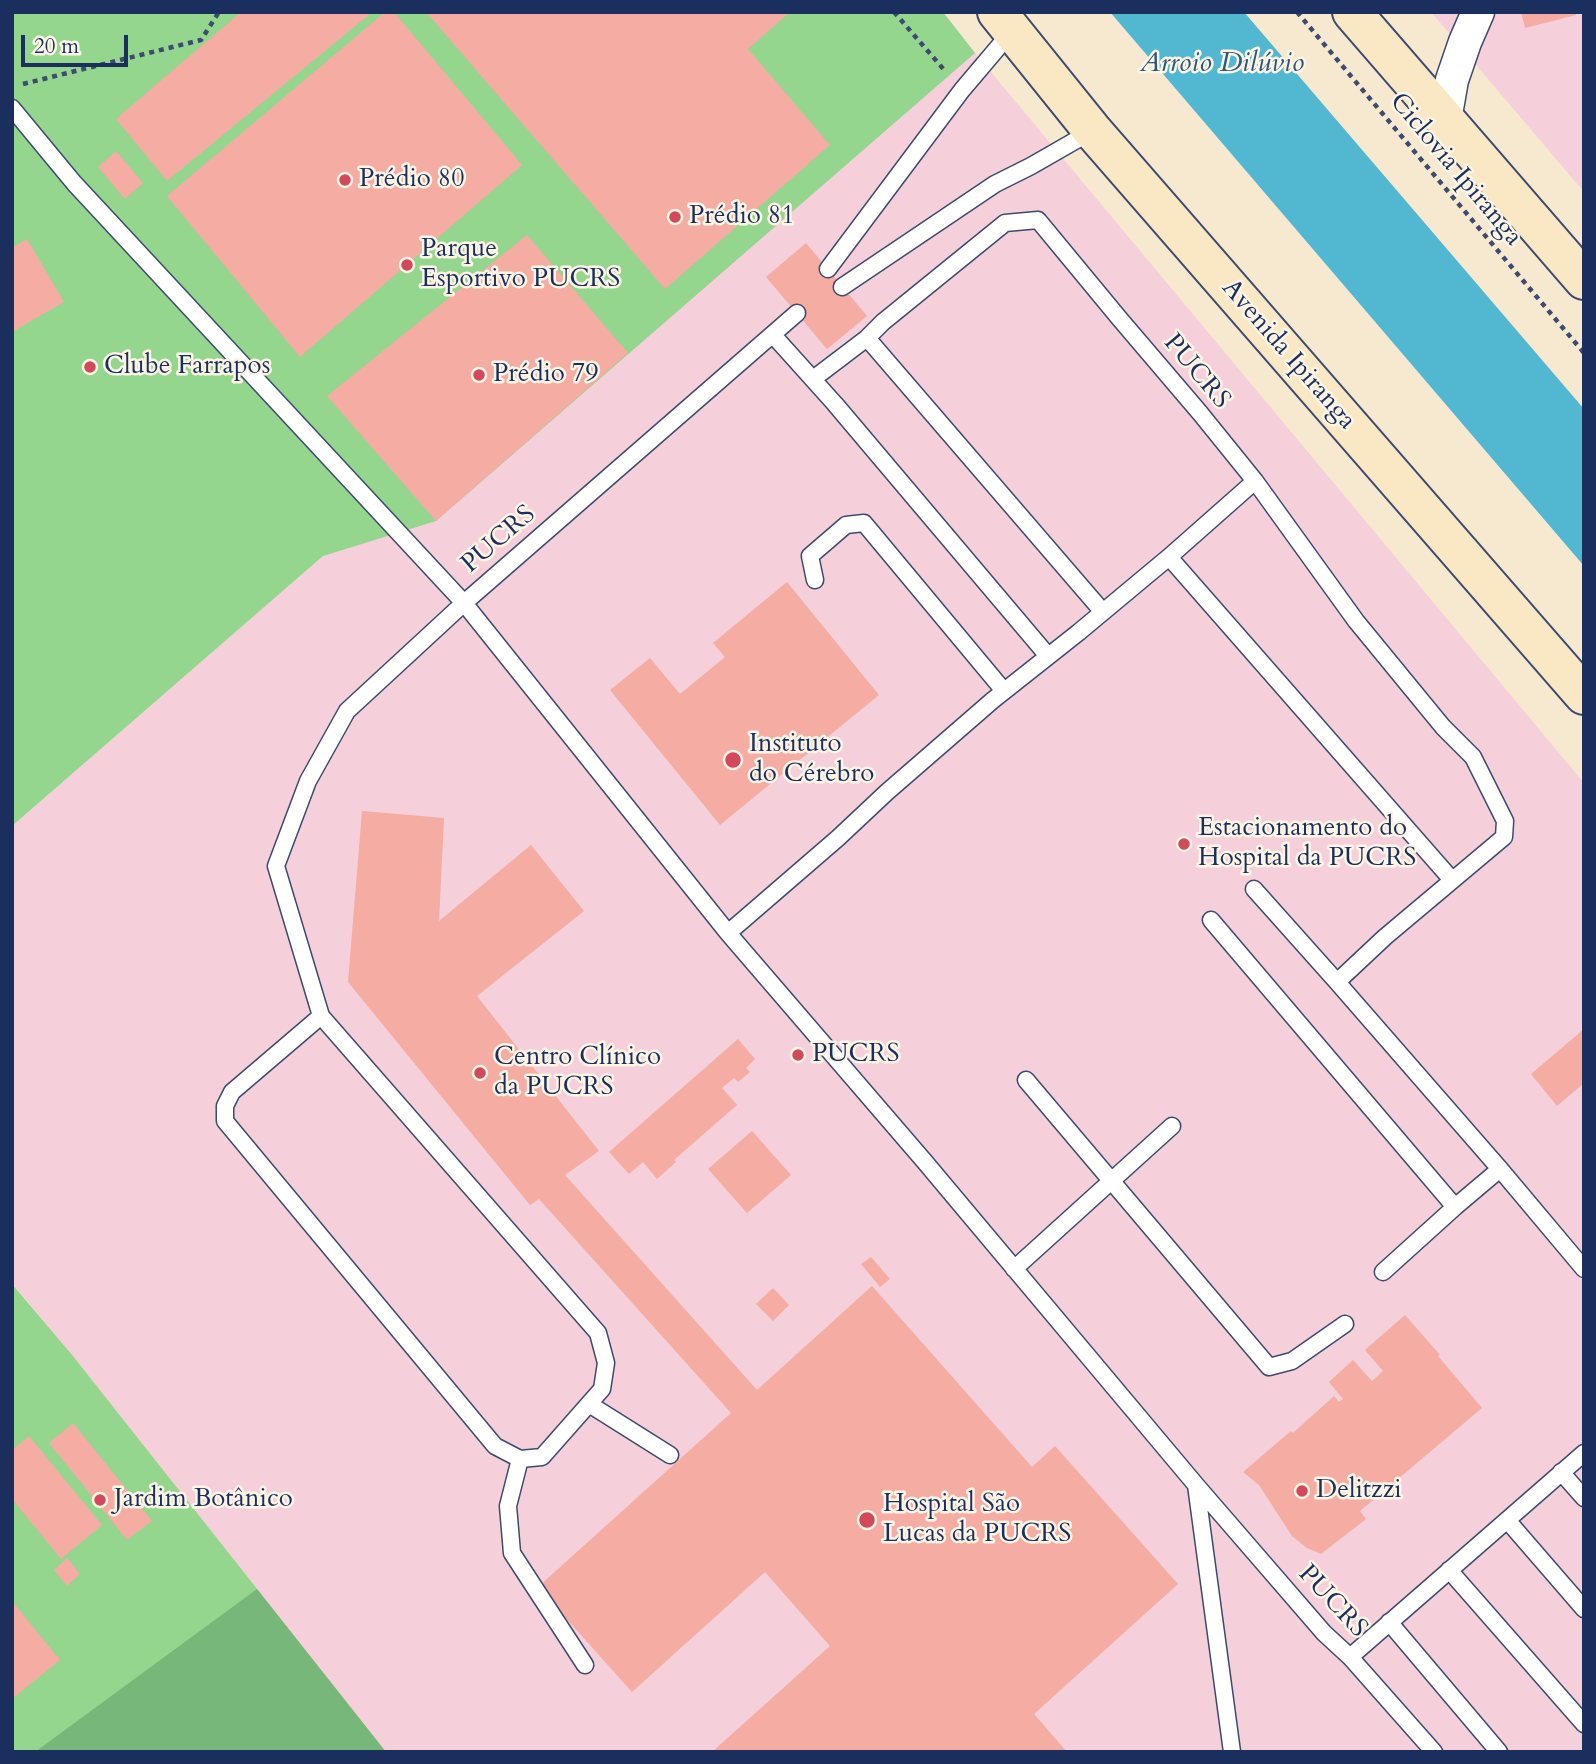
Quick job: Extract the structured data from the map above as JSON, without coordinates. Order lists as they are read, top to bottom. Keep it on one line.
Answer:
{"streets":{"main road":["Avenida Ipiranga"],"lane":["PUCRS"],"path":["Ciclovia Ipiranga"]},"water":["Arroio Dilúvio"],"places":["Prédio 80","Prédio 81","Parque Esportivo PUCRS","Clube Farrapos","Prédio 79","Instituto do Cérebro","Estacionamento do Hospital da PUCRS","PUCRS","Centro Clínico da PUCRS","Delitzzi","Jardim Botânico","Hospital São Lucas da PUCRS"],"scale_bar":"20 m"}
